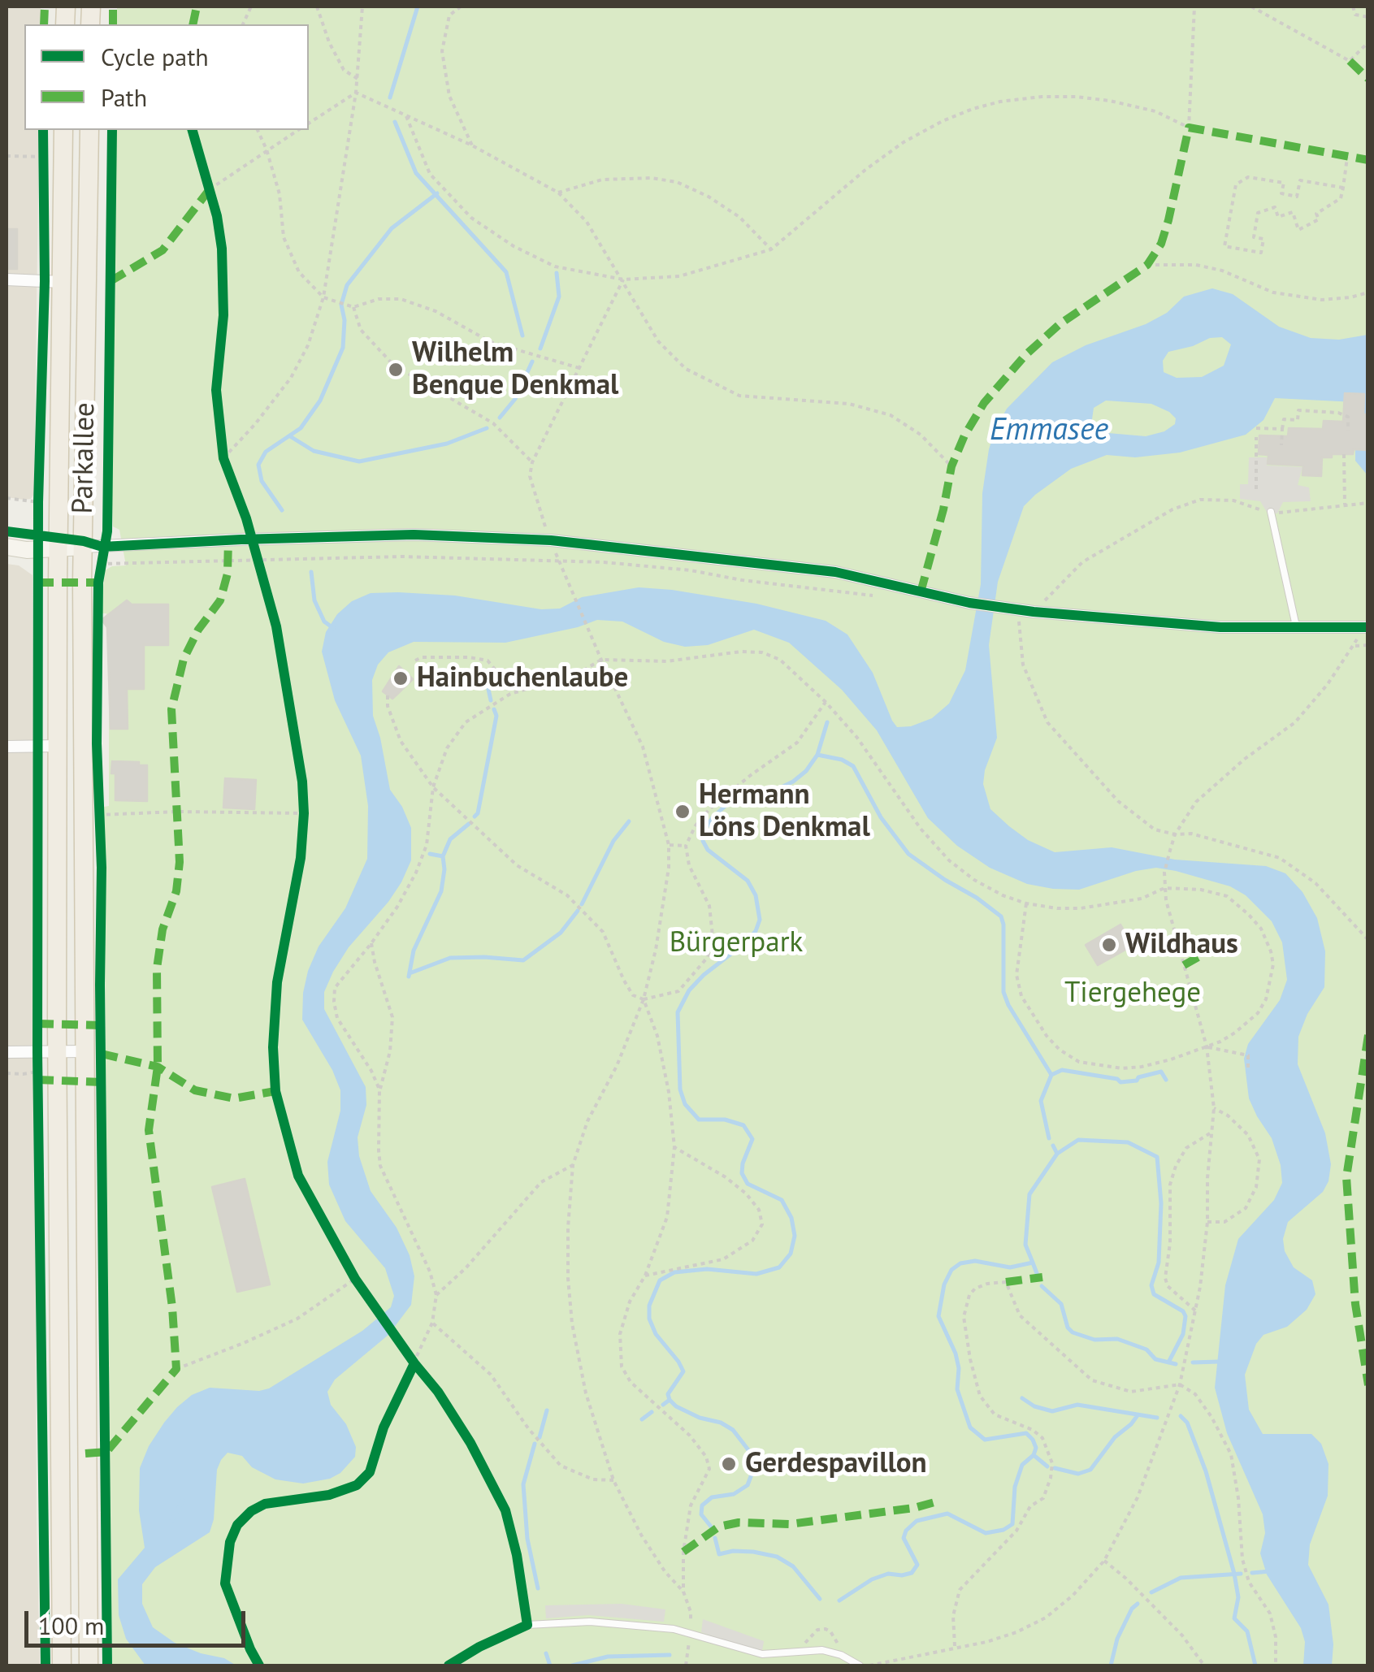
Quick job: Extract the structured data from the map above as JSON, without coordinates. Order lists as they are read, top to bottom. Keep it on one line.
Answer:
{"streets":{"main road":["Parkallee"]},"water":["Emmasee"],"parks":["Bürgerpark","Tiergehege"],"places":["Wilhelm Benque Denkmal","Hainbuchenlaube","Hermann Löns Denkmal","Wildhaus","Gerdespavillon"],"legend":["Cycle path","Path"],"scale_bar":"100 m"}
